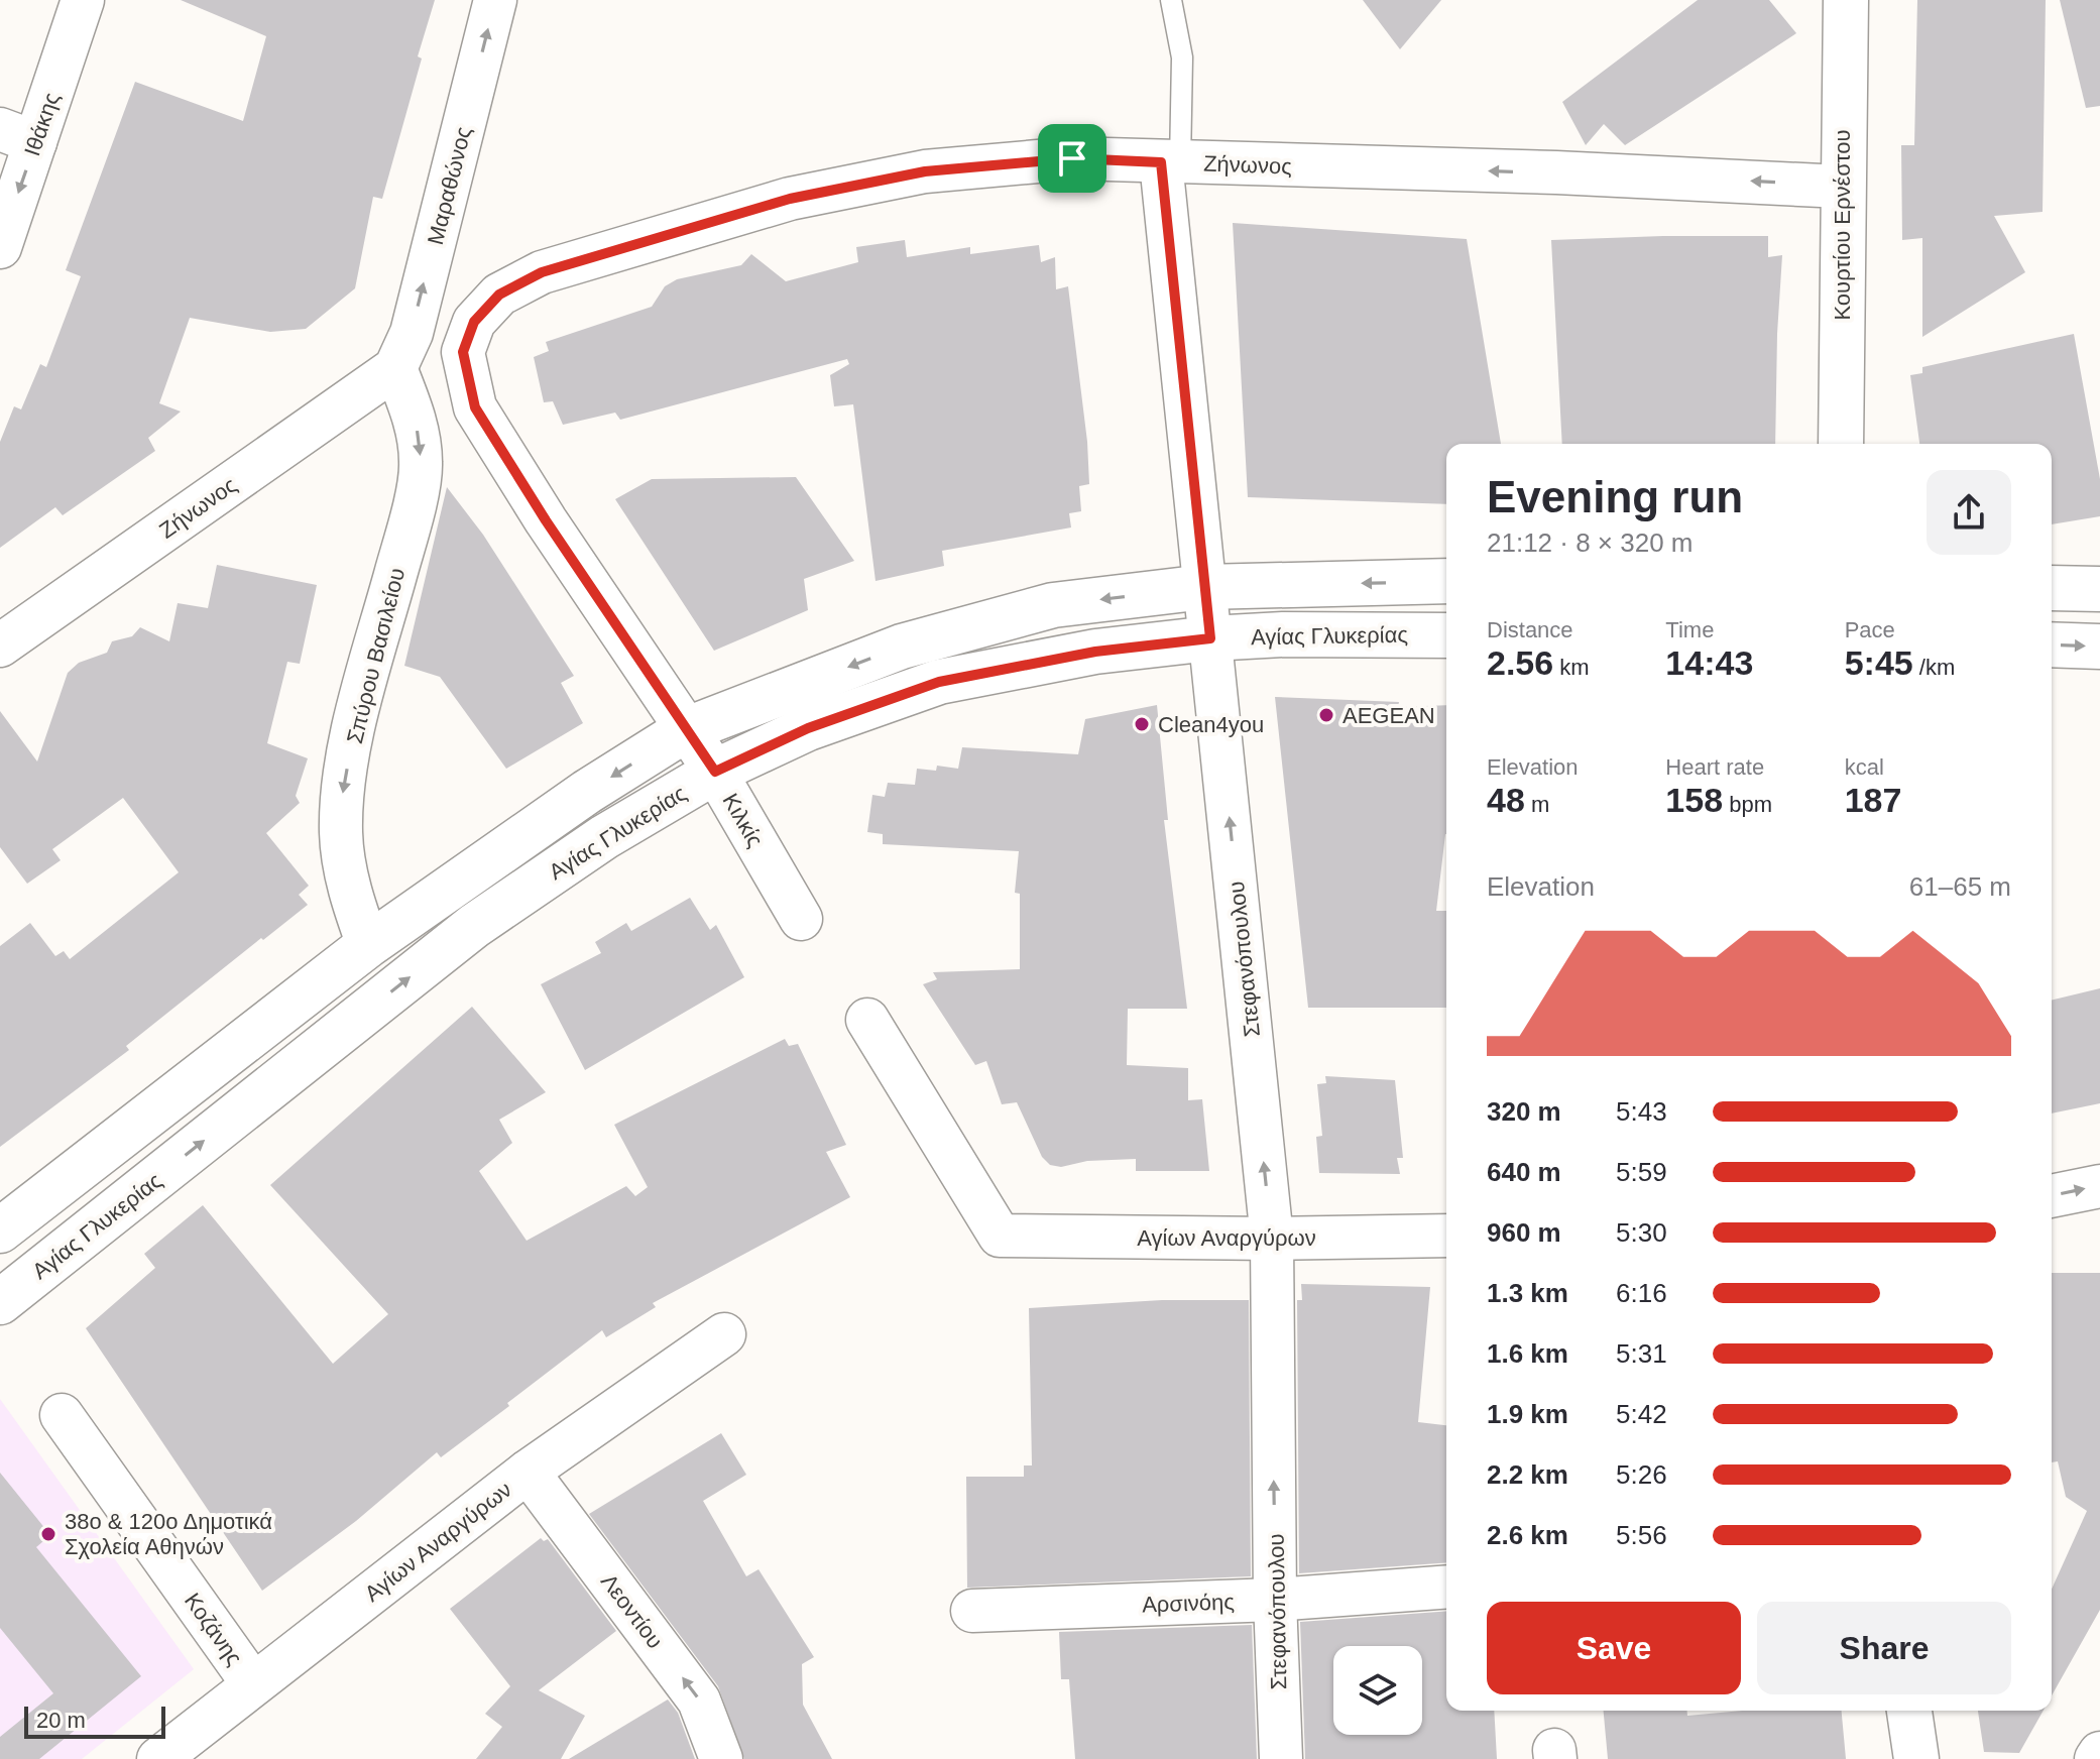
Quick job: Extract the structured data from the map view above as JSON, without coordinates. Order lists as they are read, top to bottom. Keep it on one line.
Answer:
{"streets":{"street":["Ιθάκης","Ζήνωνος","Μαραθώνος","Κουρτίου Ερνέστου","Αγίας Γλυκερίας","Σπύρου Βασιλείου","Κιλκίς","Στεφανόπουλου","Αγίων Αναργύρων","Αρσινόης","Λεοντίου","Κοζάνης"]},"crossings":[["Ζήνωνος","Μαραθώνος"],["Ζήνωνος","Κουρτίου Ερνέστου"],["Ζήνωνος","Σπύρου Βασιλείου"],["Ζήνωνος","Κιλκίς"],["Ζήνωνος","Στεφανόπουλου"],["Μαραθώνος","Σπύρου Βασιλείου"],["Αγίας Γλυκερίας","Σπύρου Βασιλείου"],["Αγίας Γλυκερίας","Κιλκίς"],["Αγίας Γλυκερίας","Στεφανόπουλου"],["Στεφανόπουλου","Αγίων Αναργύρων"],["Στεφανόπουλου","Αρσινόης"],["Αγίων Αναργύρων","Λεοντίου"],["Αγίων Αναργύρων","Κοζάνης"]],"one_way":["Ιθάκης","Ζήνωνος","Μαραθώνος","Σπύρου Βασιλείου","Στεφανόπουλου","Λεοντίου"],"places":["AEGEAN","Clean4you","38ο & 120ο Δημοτικά Σχολεία Αθηνών"],"scale_bar":"20 m","page":{"heading":["Evening run","21:12 · 8 × 320 m"],"stats":[["Distance","2.56 km"],["Time","14:43"],["Pace","5:45 /km"],["Elevation","48 m"],["Heart rate","158 bpm"],["kcal","187"]],"chart":["Elevation","61–65 m"],"list":[{"name":"320 m","note":"5:43"},{"name":"640 m","note":"5:59"},{"name":"960 m","note":"5:30"},{"name":"1.3 km","note":"6:16"},{"name":"1.6 km","note":"5:31"},{"name":"1.9 km","note":"5:42"},{"name":"2.2 km","note":"5:26"},{"name":"2.6 km","note":"5:56"}],"buttons":["Save","Share"],"scale":"20 m"}}
